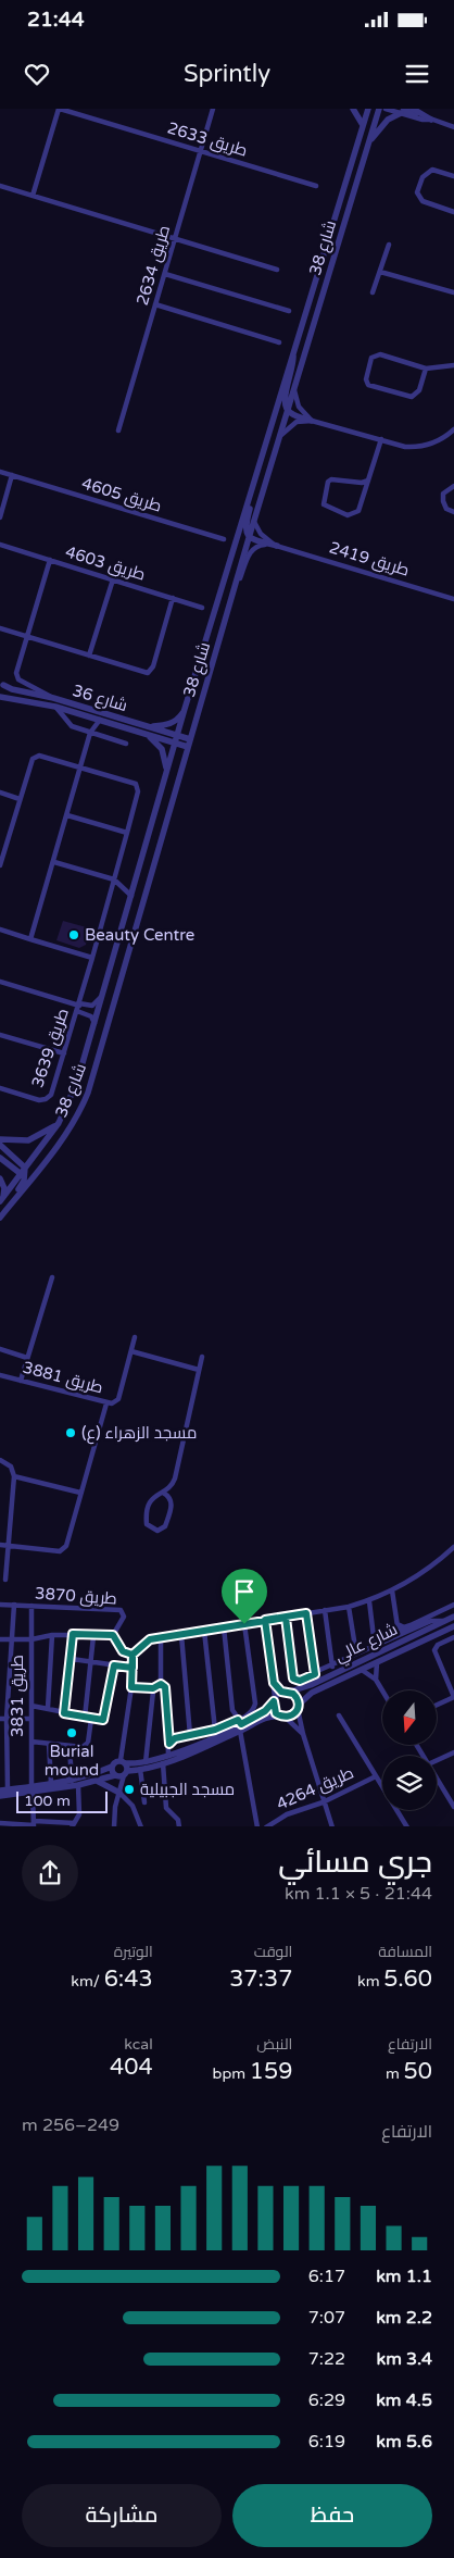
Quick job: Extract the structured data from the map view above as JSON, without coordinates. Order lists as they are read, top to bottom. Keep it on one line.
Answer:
{"streets":{"street":["طريق 2633","شارع 38","طريق 2634","طريق 4605","طريق 2419","طريق 4603","شارع 36","طريق 3639","طريق 3881","طريق 3870","شارع عالي","طريق 3831","طريق 4264"]},"crossings":[["طريق 2633","طريق 2634"],["شارع 38","طريق 2419"],["شارع 38","شارع 36"],["طريق 3870","طريق 3831"]],"places":["Beauty Centre","مسجد الزهراء (ع)","Burial mound","مسجد الجبيلية"],"scale_bar":"100 m","north":"bottom","page":{"status":"21:44","header":"Sprintly","scale":"100 m","heading":["جري مسائي","21:44 · 5 × 1.1 km"],"stats":[["المسافة","5.60 km"],["الوقت","37:37"],["الوتيرة","6:43 /km"],["الارتفاع","50 m"],["النبض","159 bpm"],["kcal","404"]],"chart":["الارتفاع","249–256 m"],"list":[{"name":"1.1 km","note":"6:17"},{"name":"2.2 km","note":"7:07"},{"name":"3.4 km","note":"7:22"},{"name":"4.5 km","note":"6:29"},{"name":"5.6 km","note":"6:19"}],"buttons":["حفظ","مشاركة"]}}
